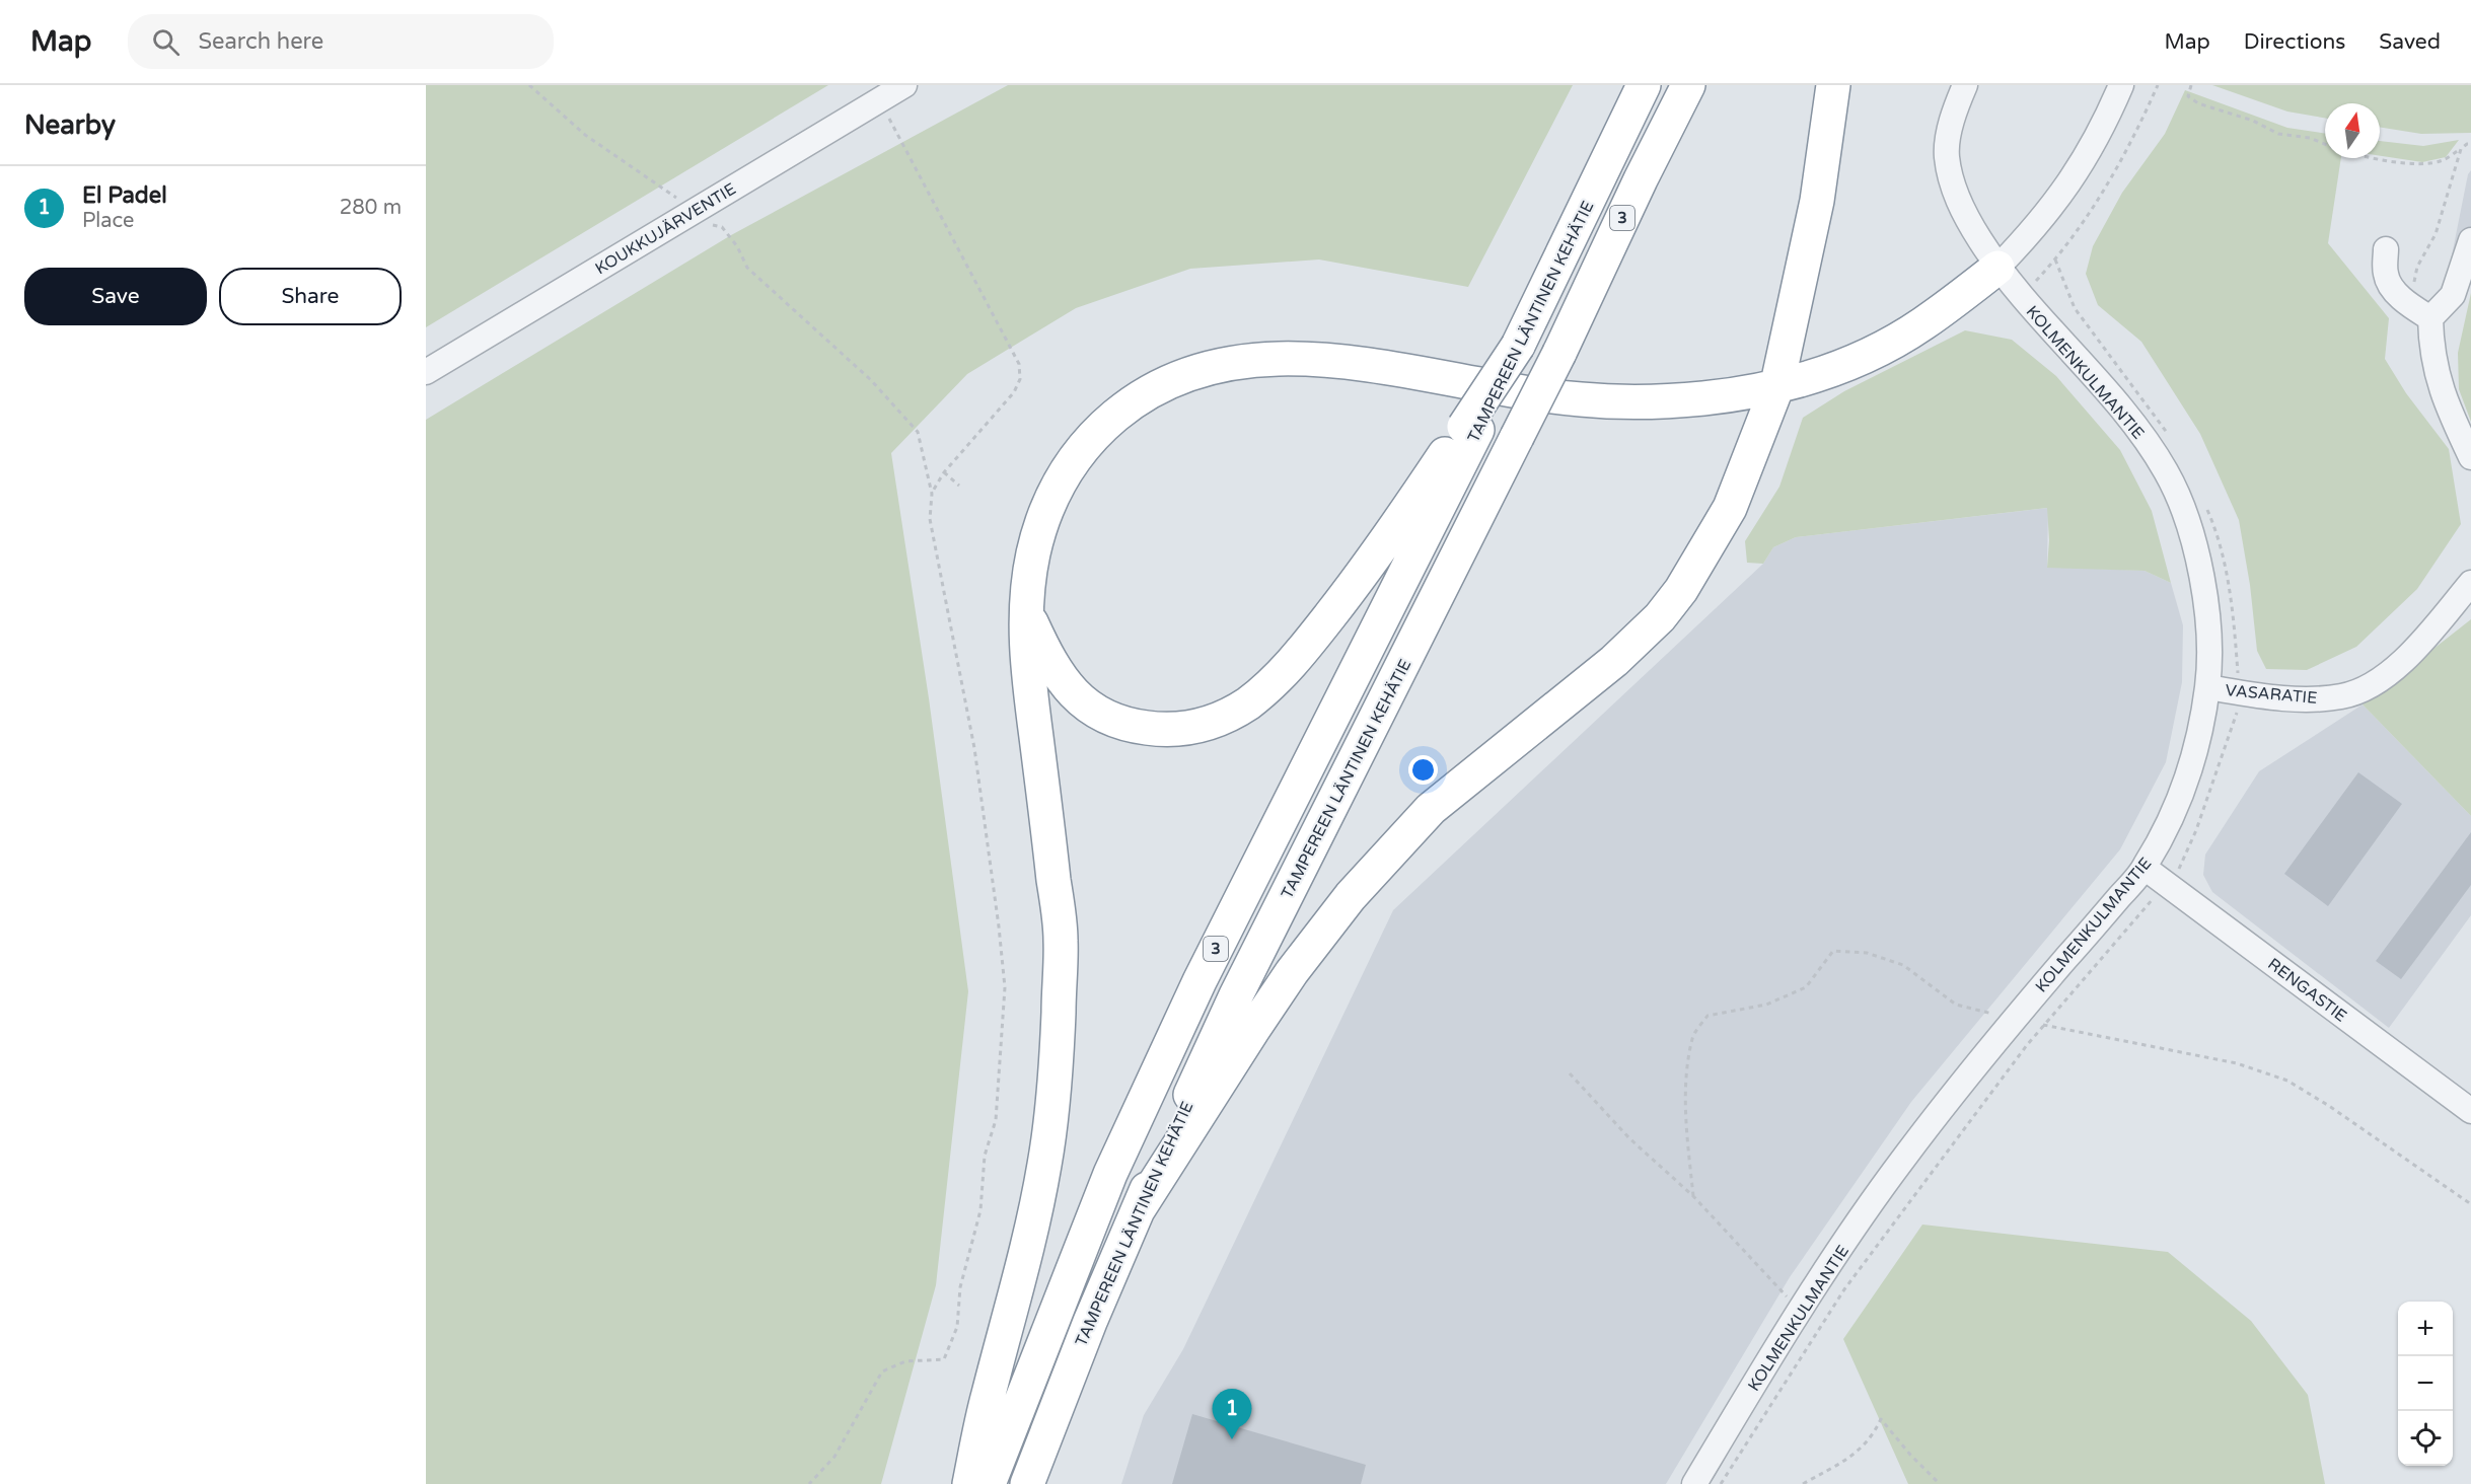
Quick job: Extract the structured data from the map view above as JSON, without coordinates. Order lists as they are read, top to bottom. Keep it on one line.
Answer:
{"streets":{"highway":["3","TAMPEREEN LÄNTINEN KEHÄTIE"],"street":["KOUKKUJÄRVENTIE","KOLMENKULMANTIE","VASARATIE","RENGASTIE"]},"crossings":[["KOLMENKULMANTIE","VASARATIE"],["KOLMENKULMANTIE","RENGASTIE"]],"north":"top","page":{"header":"Map","search":"Search here","nav":["Map","Directions","Saved"],"heading":"Nearby","list":[{"mark":"1","name":"El Padel","note":"Place","value":"280 m"}],"buttons":["Save","Share"],"map_buttons":["+","−"],"pins":"1"}}
